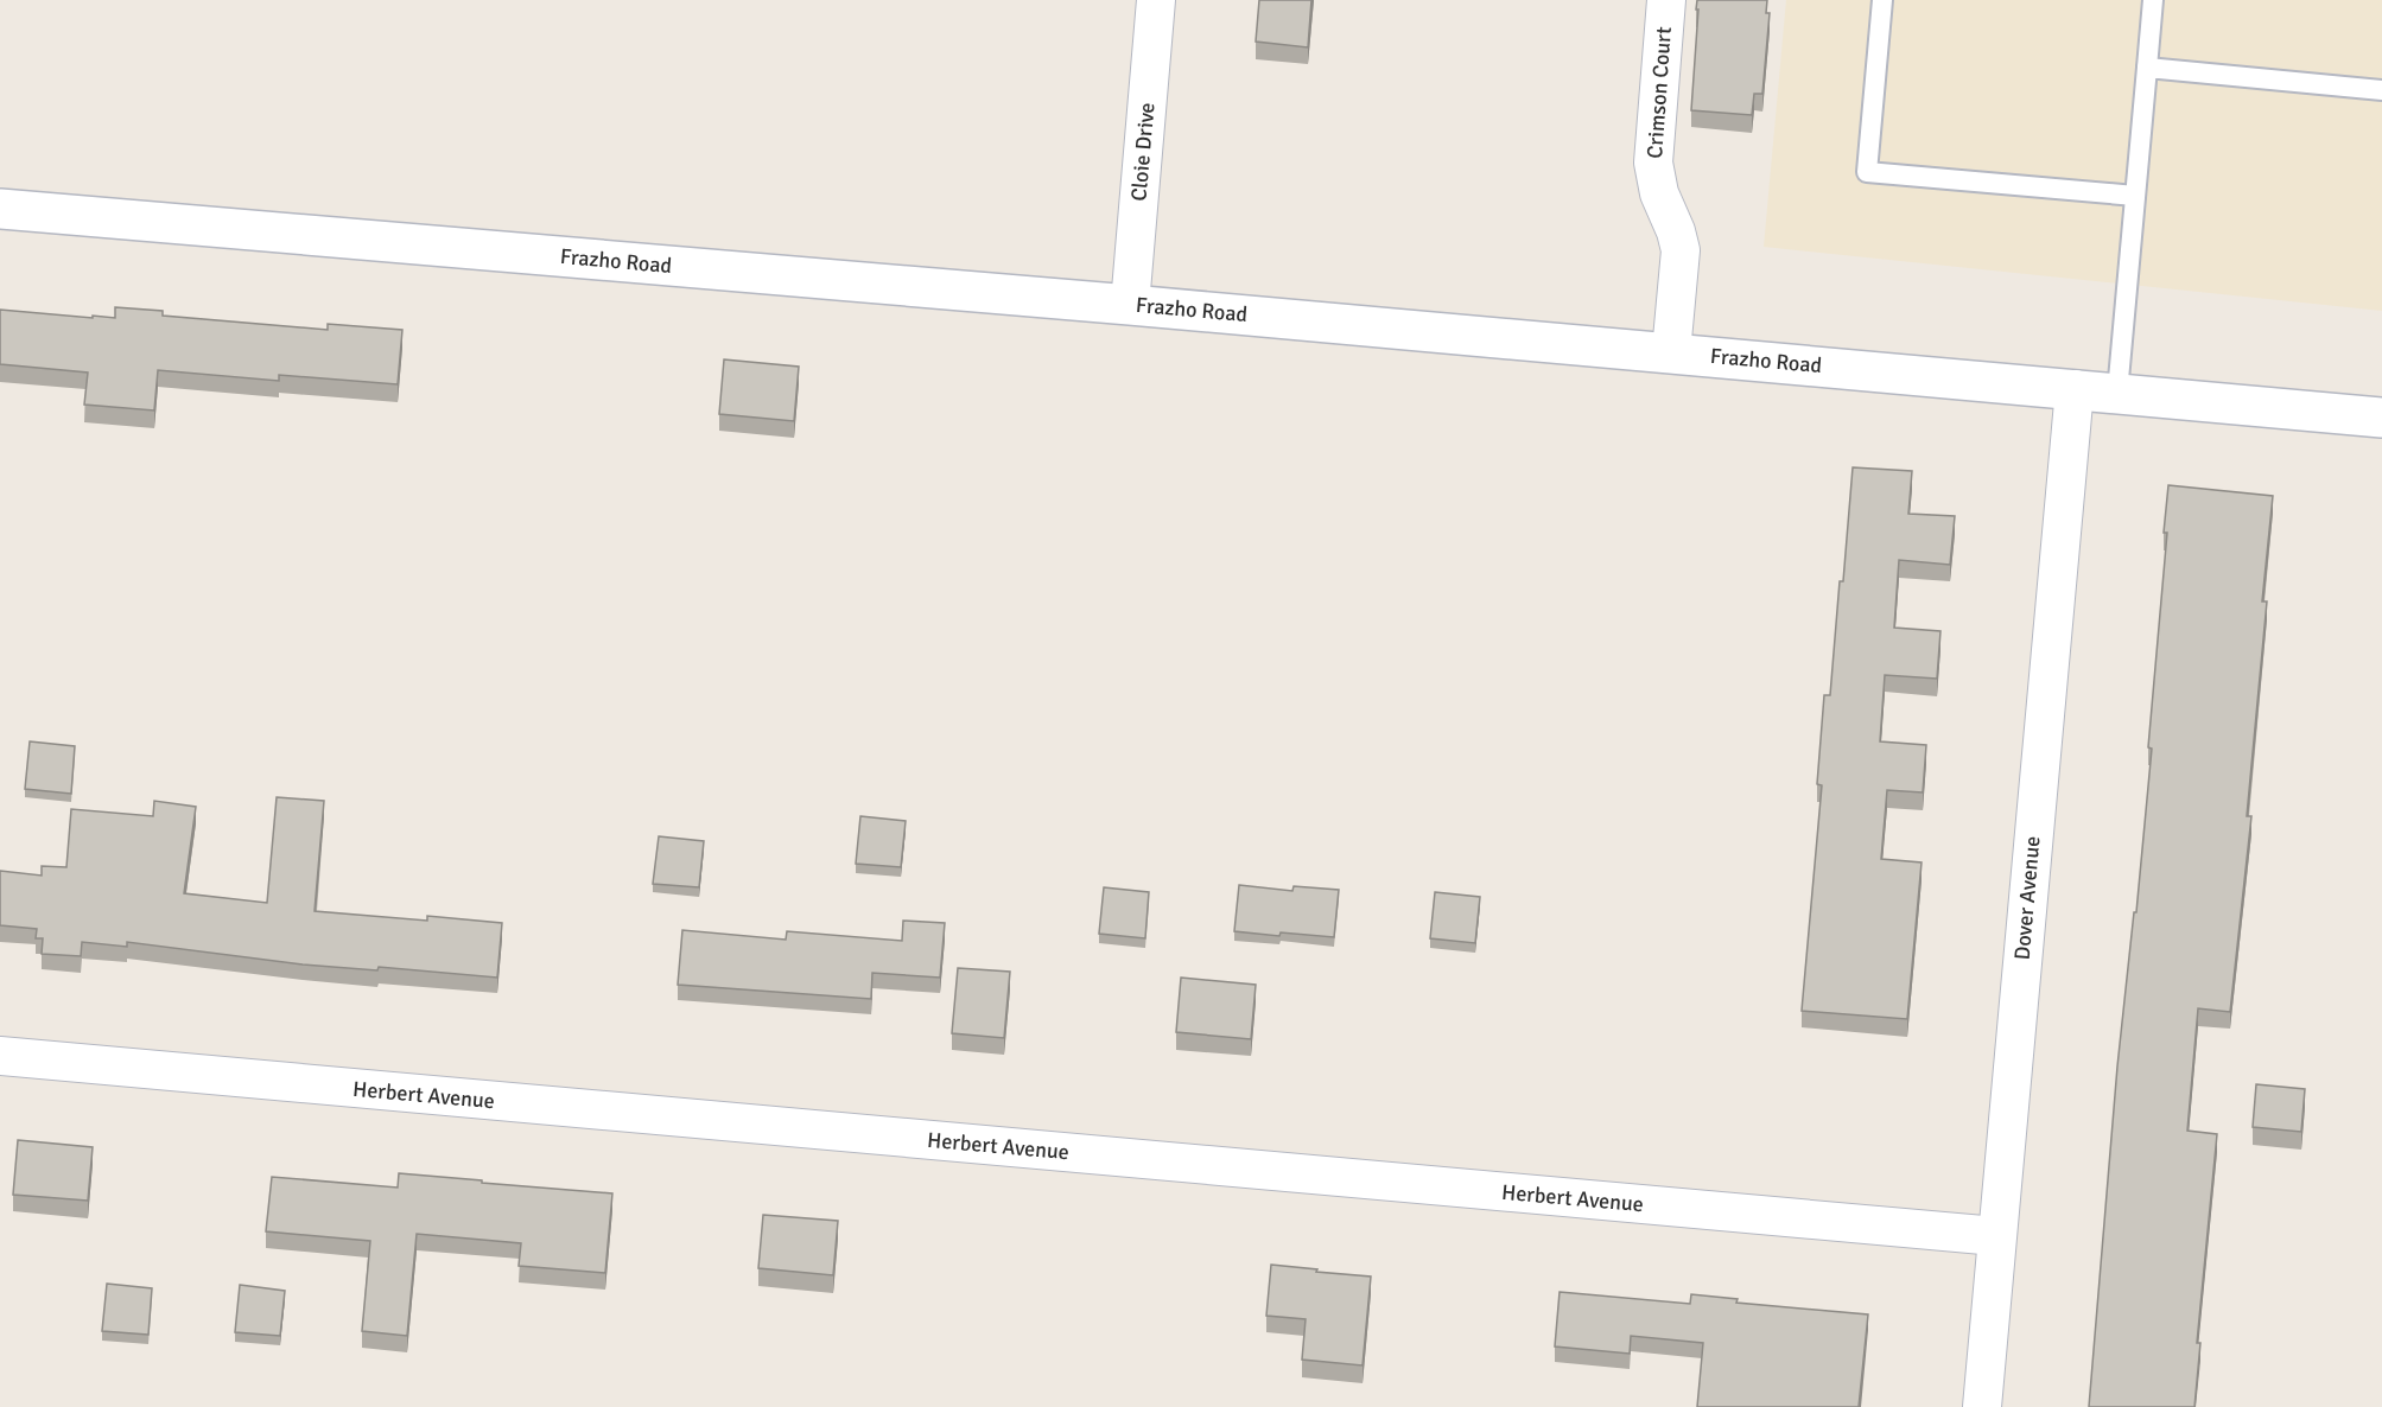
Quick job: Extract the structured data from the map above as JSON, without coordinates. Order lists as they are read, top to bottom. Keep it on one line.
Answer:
{"streets":{"street":["Crimson Court","Cloie Drive","Frazho Road","Dover Avenue","Herbert Avenue"]},"crossings":[["Crimson Court","Frazho Road"],["Cloie Drive","Frazho Road"],["Frazho Road","Dover Avenue"],["Dover Avenue","Herbert Avenue"]]}
